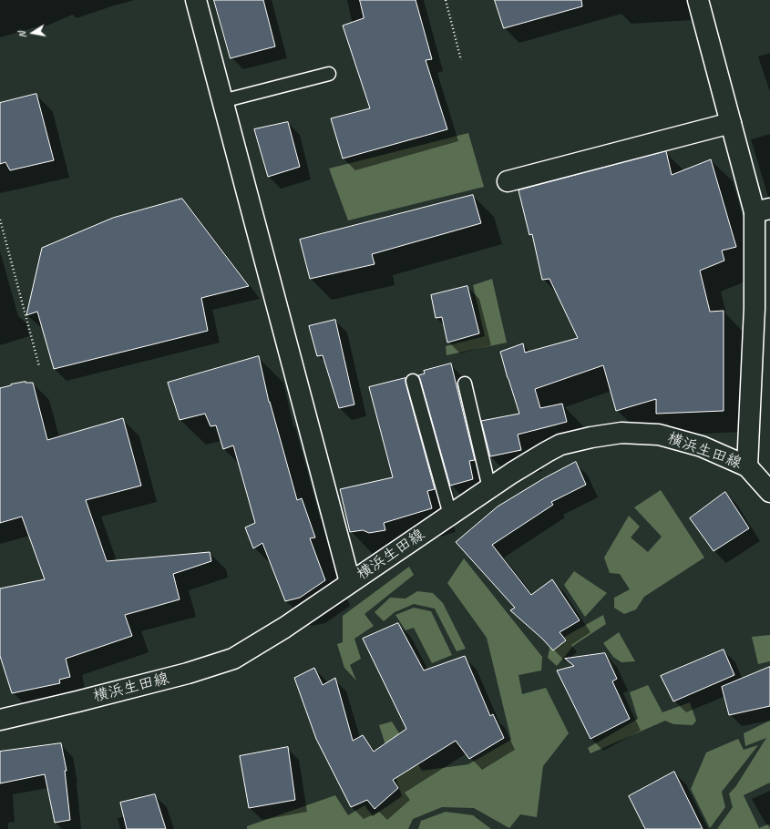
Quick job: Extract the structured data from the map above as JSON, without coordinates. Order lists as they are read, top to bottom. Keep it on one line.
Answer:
{"streets":{"street":["横浜生田線"]},"north":"left"}
